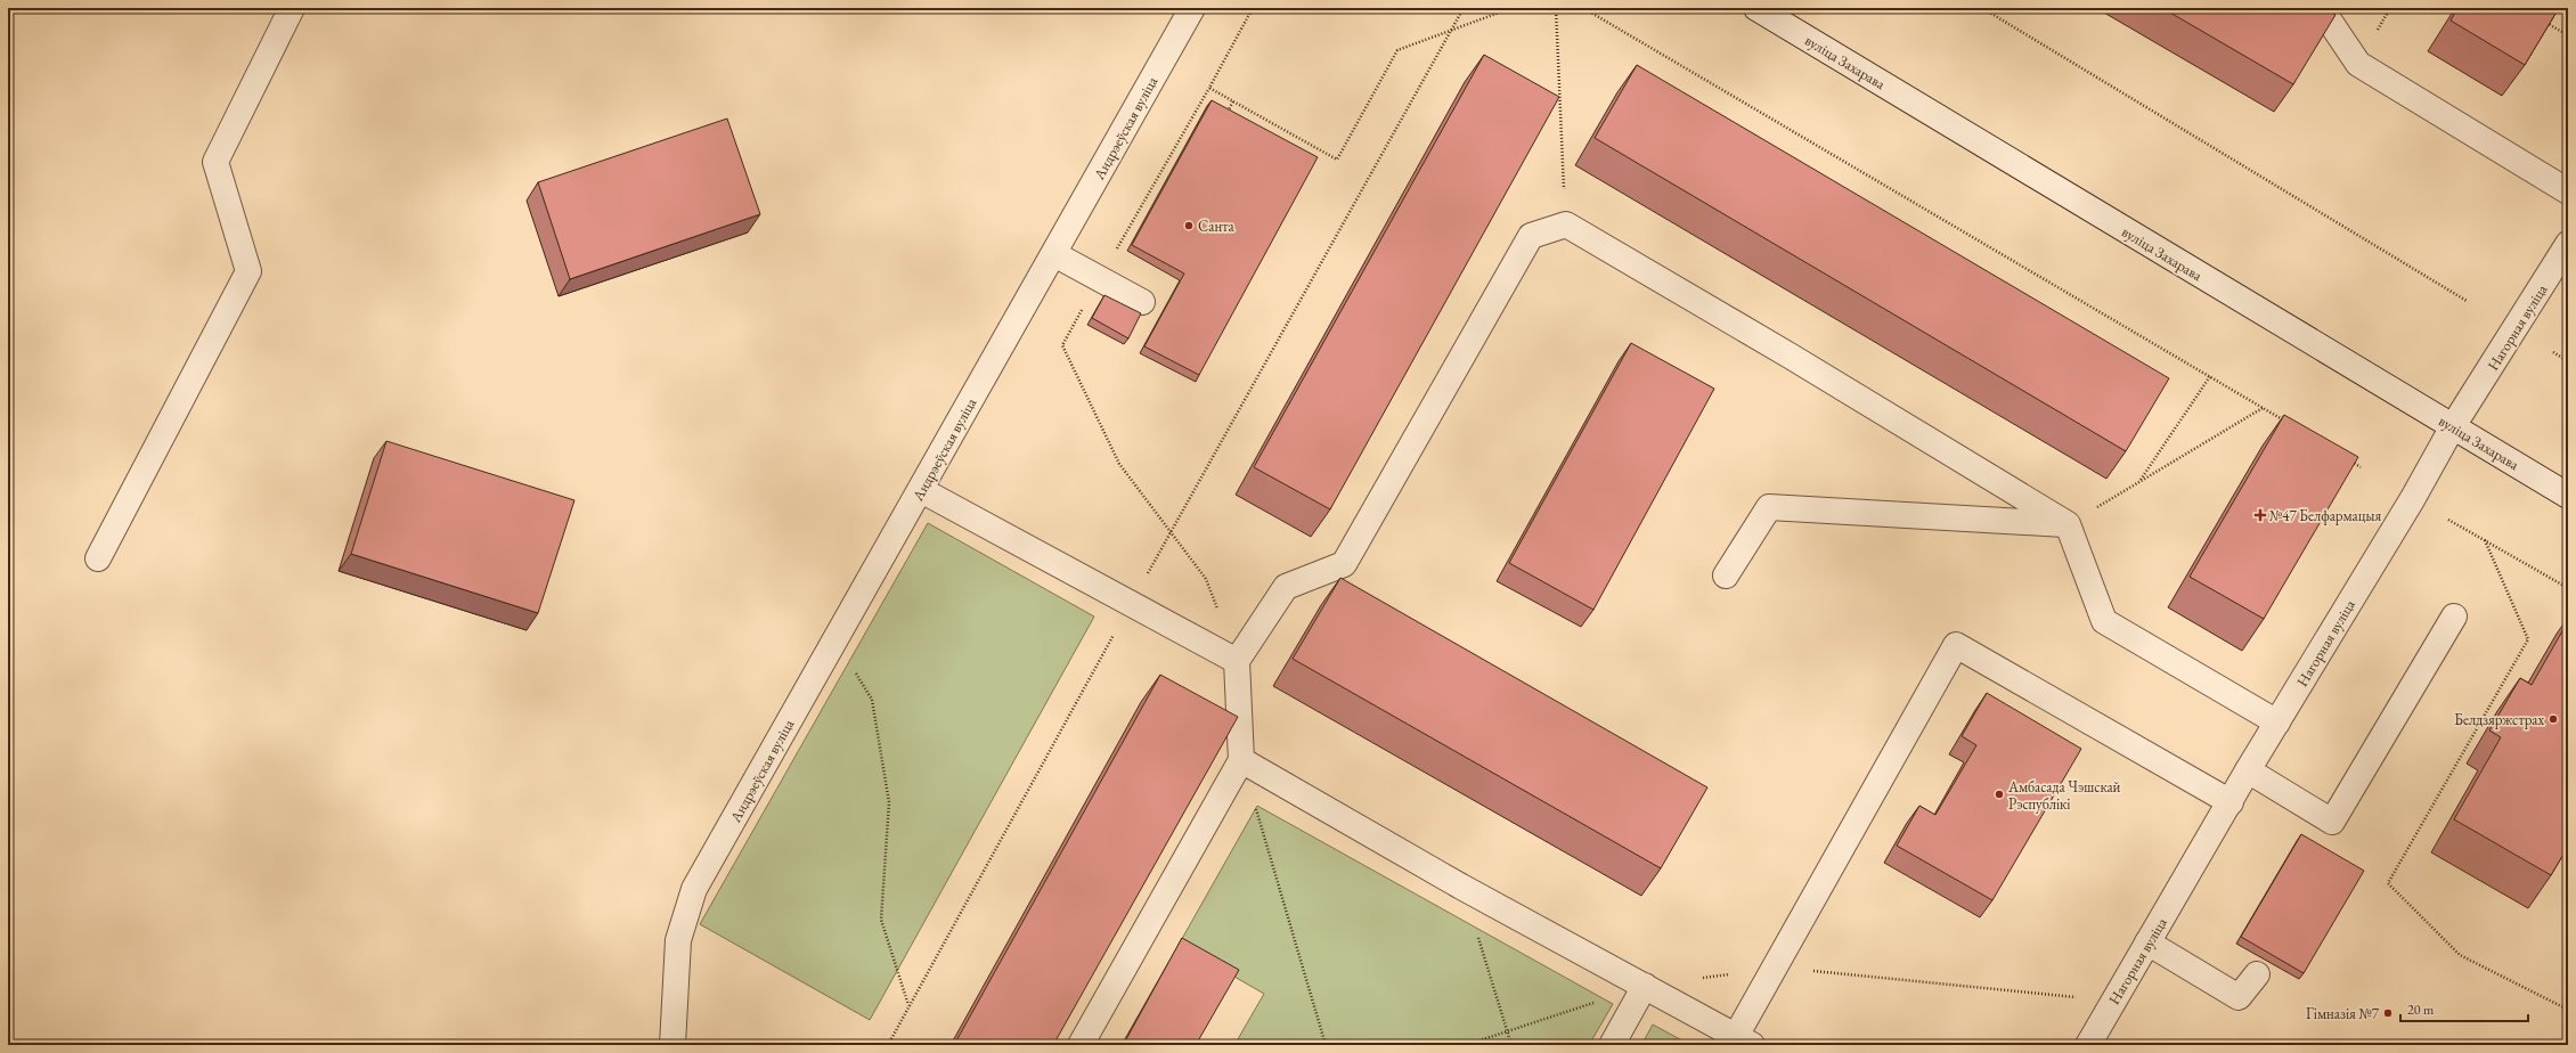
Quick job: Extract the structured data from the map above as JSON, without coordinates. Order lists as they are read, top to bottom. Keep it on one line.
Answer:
{"streets":{"street":["вуліца Захарава","Андрэеўская вуліца","Нагорная вуліца"]},"crossings":[["вуліца Захарава","Нагорная вуліца"]],"places":{"other":["Санта","Белдзяржстрах","Амбасада Чэшскай Рэспублікі","Гімназія №7"],"health":["№47 Белфармацыя"]},"scale_bar":"20 m"}
